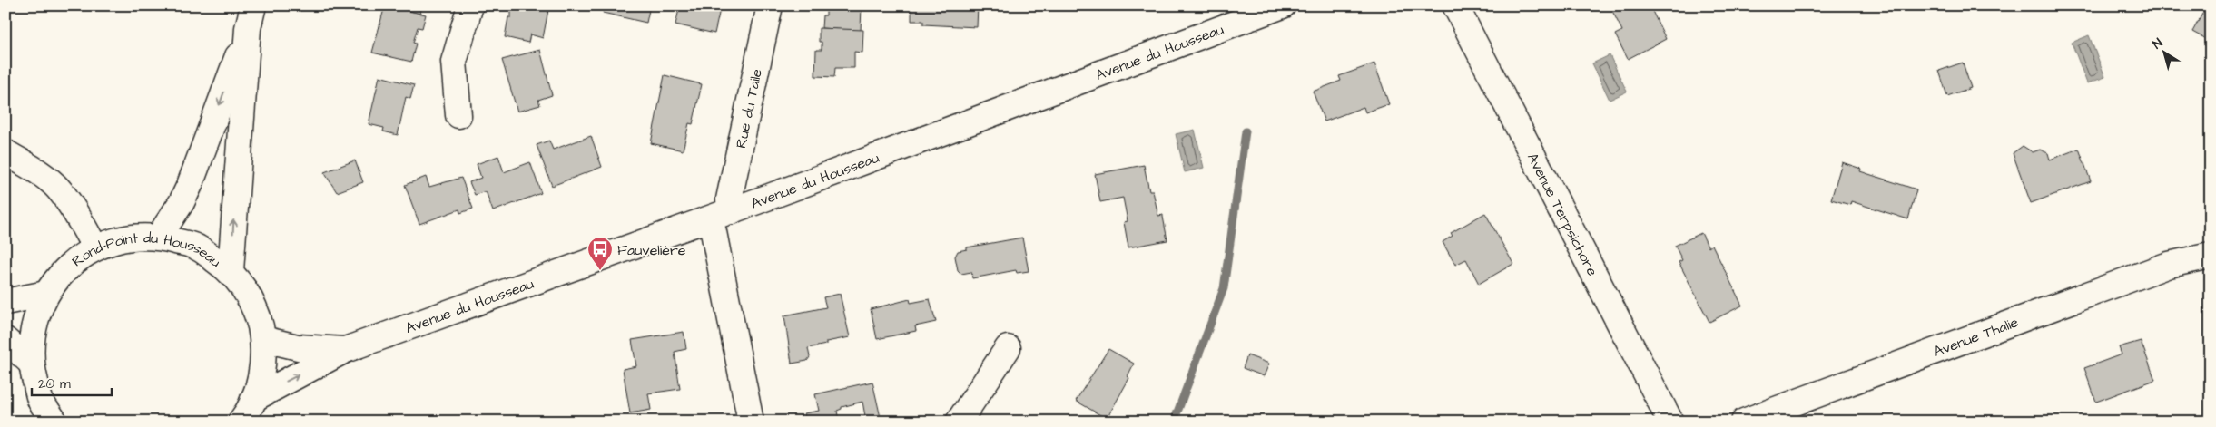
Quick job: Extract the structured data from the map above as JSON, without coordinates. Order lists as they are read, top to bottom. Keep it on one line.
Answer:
{"streets":{"street":["Avenue du Housseau","Rue du Taile","Avenue Terpsichore","Rond-Point du Housseau","Avenue Thalie"]},"crossings":[["Avenue du Housseau","Rue du Taile"],["Avenue du Housseau","Rond-Point du Housseau"]],"places":{"bus stop":["Fauvelière"]},"scale_bar":"20 m","north":"top left"}
